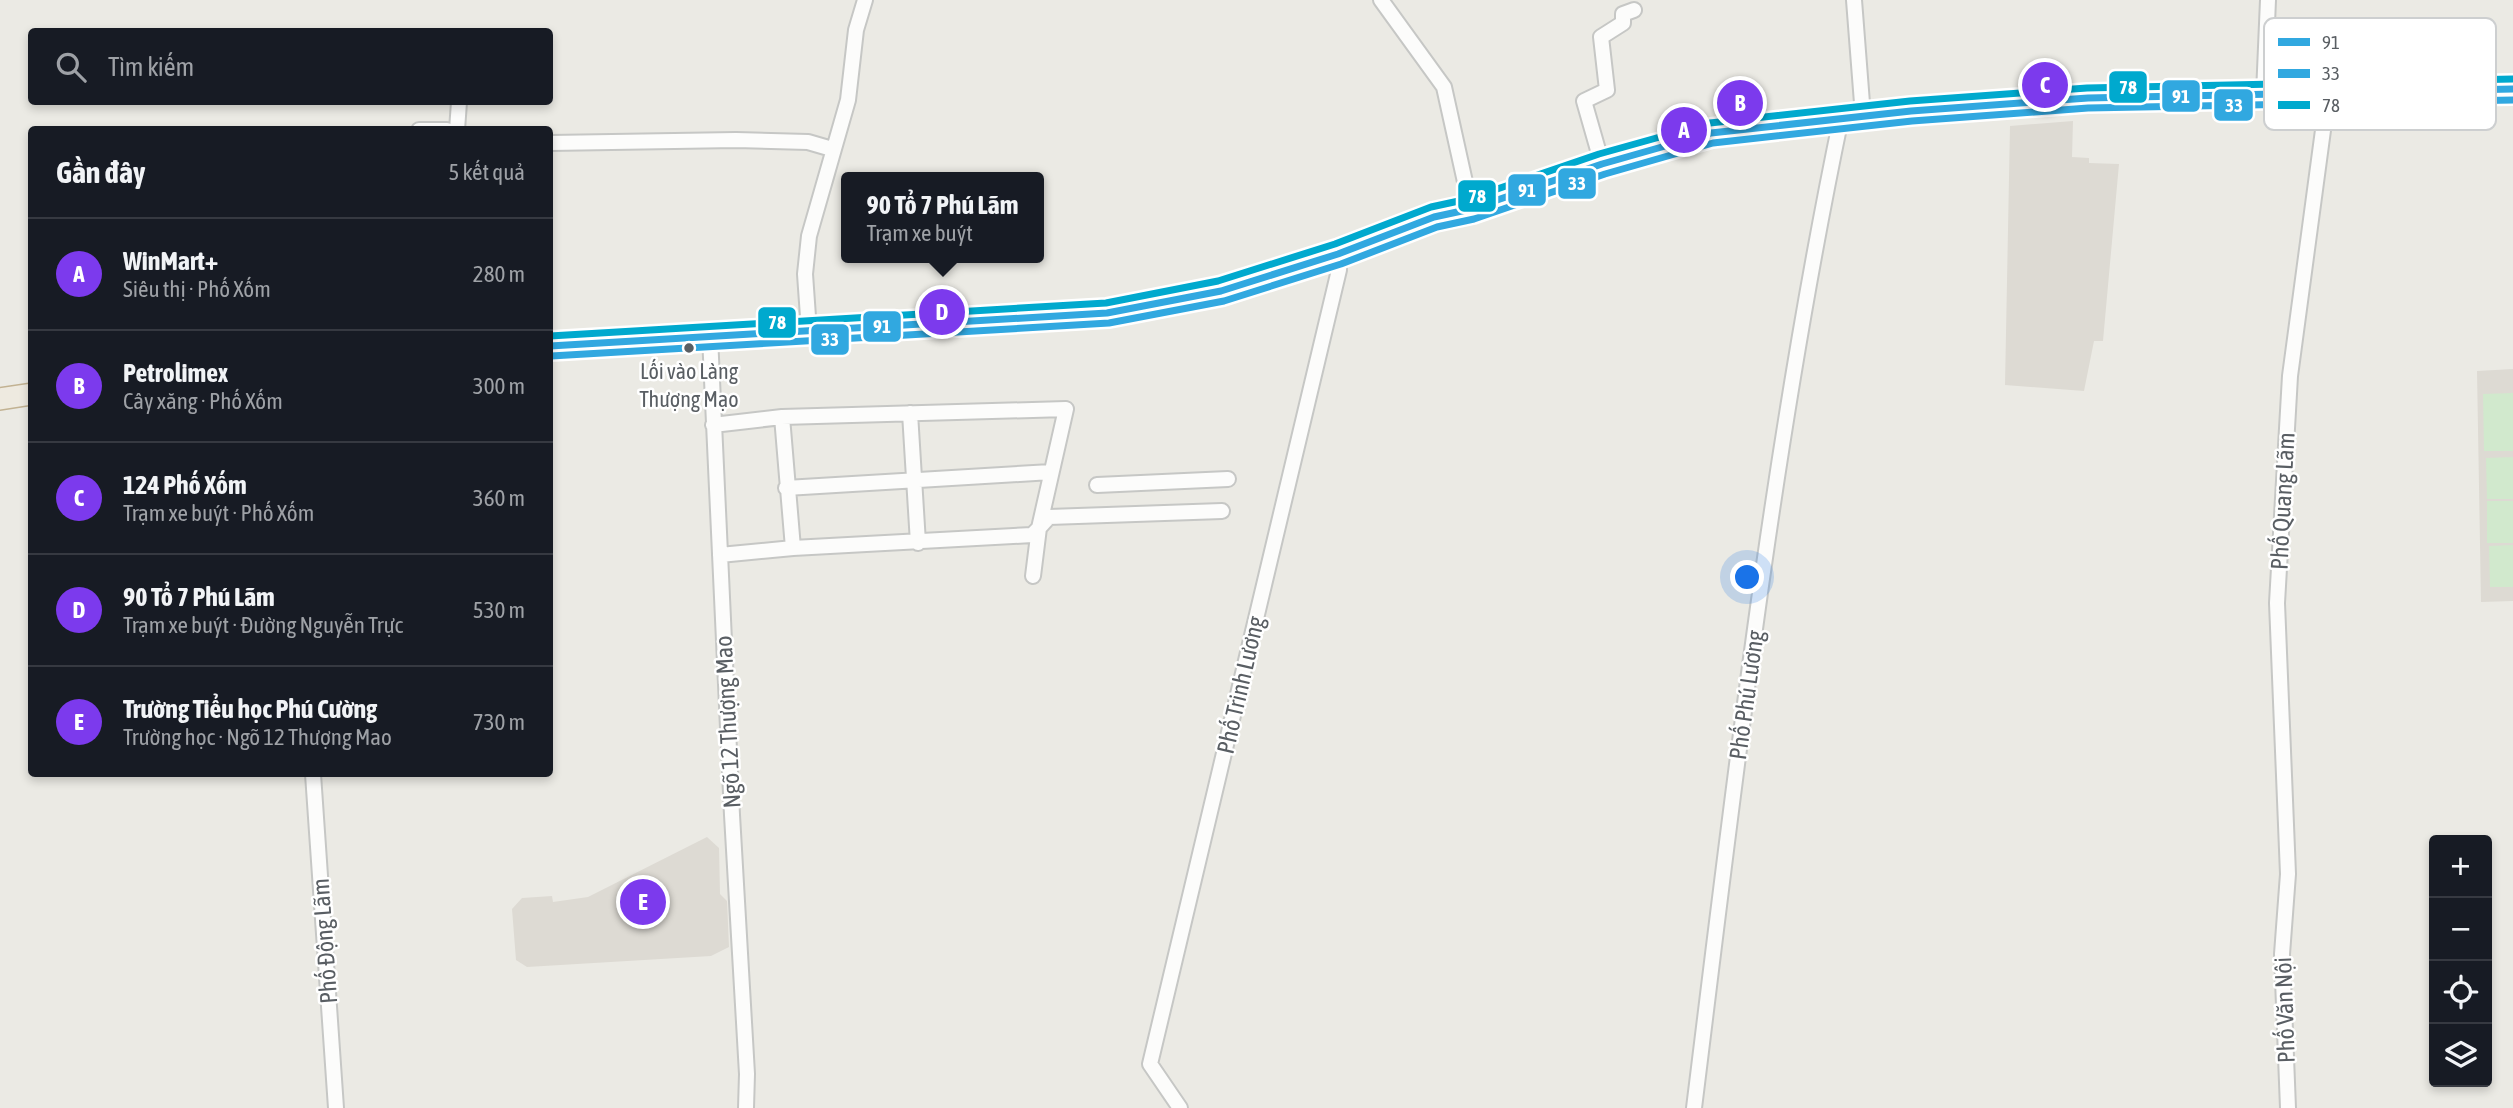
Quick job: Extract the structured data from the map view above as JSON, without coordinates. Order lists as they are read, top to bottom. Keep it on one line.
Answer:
{"streets":{"street":["Phố Quang Lãm","Phố Trinh Lương","Phố Phú Lương","Ngõ 12 Thượng Mao","Phố Động Lãm","Phố Văn Nội"]},"crossings":[["Phố Quang Lãm","Phố Văn Nội"]],"places":["Lối vào Làng Thượng Mạo"],"lines":["transit line 78","transit line 91","transit line 33"],"legend":["91","33","78"],"page":{"search":"Tìm kiếm","pins":["C","B","A","D","E"],"heading":["Gần đây","5 kết quả"],"popup":["90 Tổ 7 Phú Lãm","Trạm xe buýt"],"list":[{"mark":"A","name":"WinMart+","note":"Siêu thị · Phố Xốm","value":"280 m"},{"mark":"B","name":"Petrolimex","note":"Cây xăng · Phố Xốm","value":"300 m"},{"mark":"C","name":"124 Phố Xốm","note":"Trạm xe buýt · Phố Xốm","value":"360 m"},{"mark":"D","name":"90 Tổ 7 Phú Lãm","note":"Trạm xe buýt · Đường Nguyễn Trực","value":"530 m"},{"mark":"E","name":"Trường Tiểu học Phú Cường","note":"Trường học · Ngõ 12 Thượng Mao","value":"730 m"}],"map_buttons":["+","−"]}}
